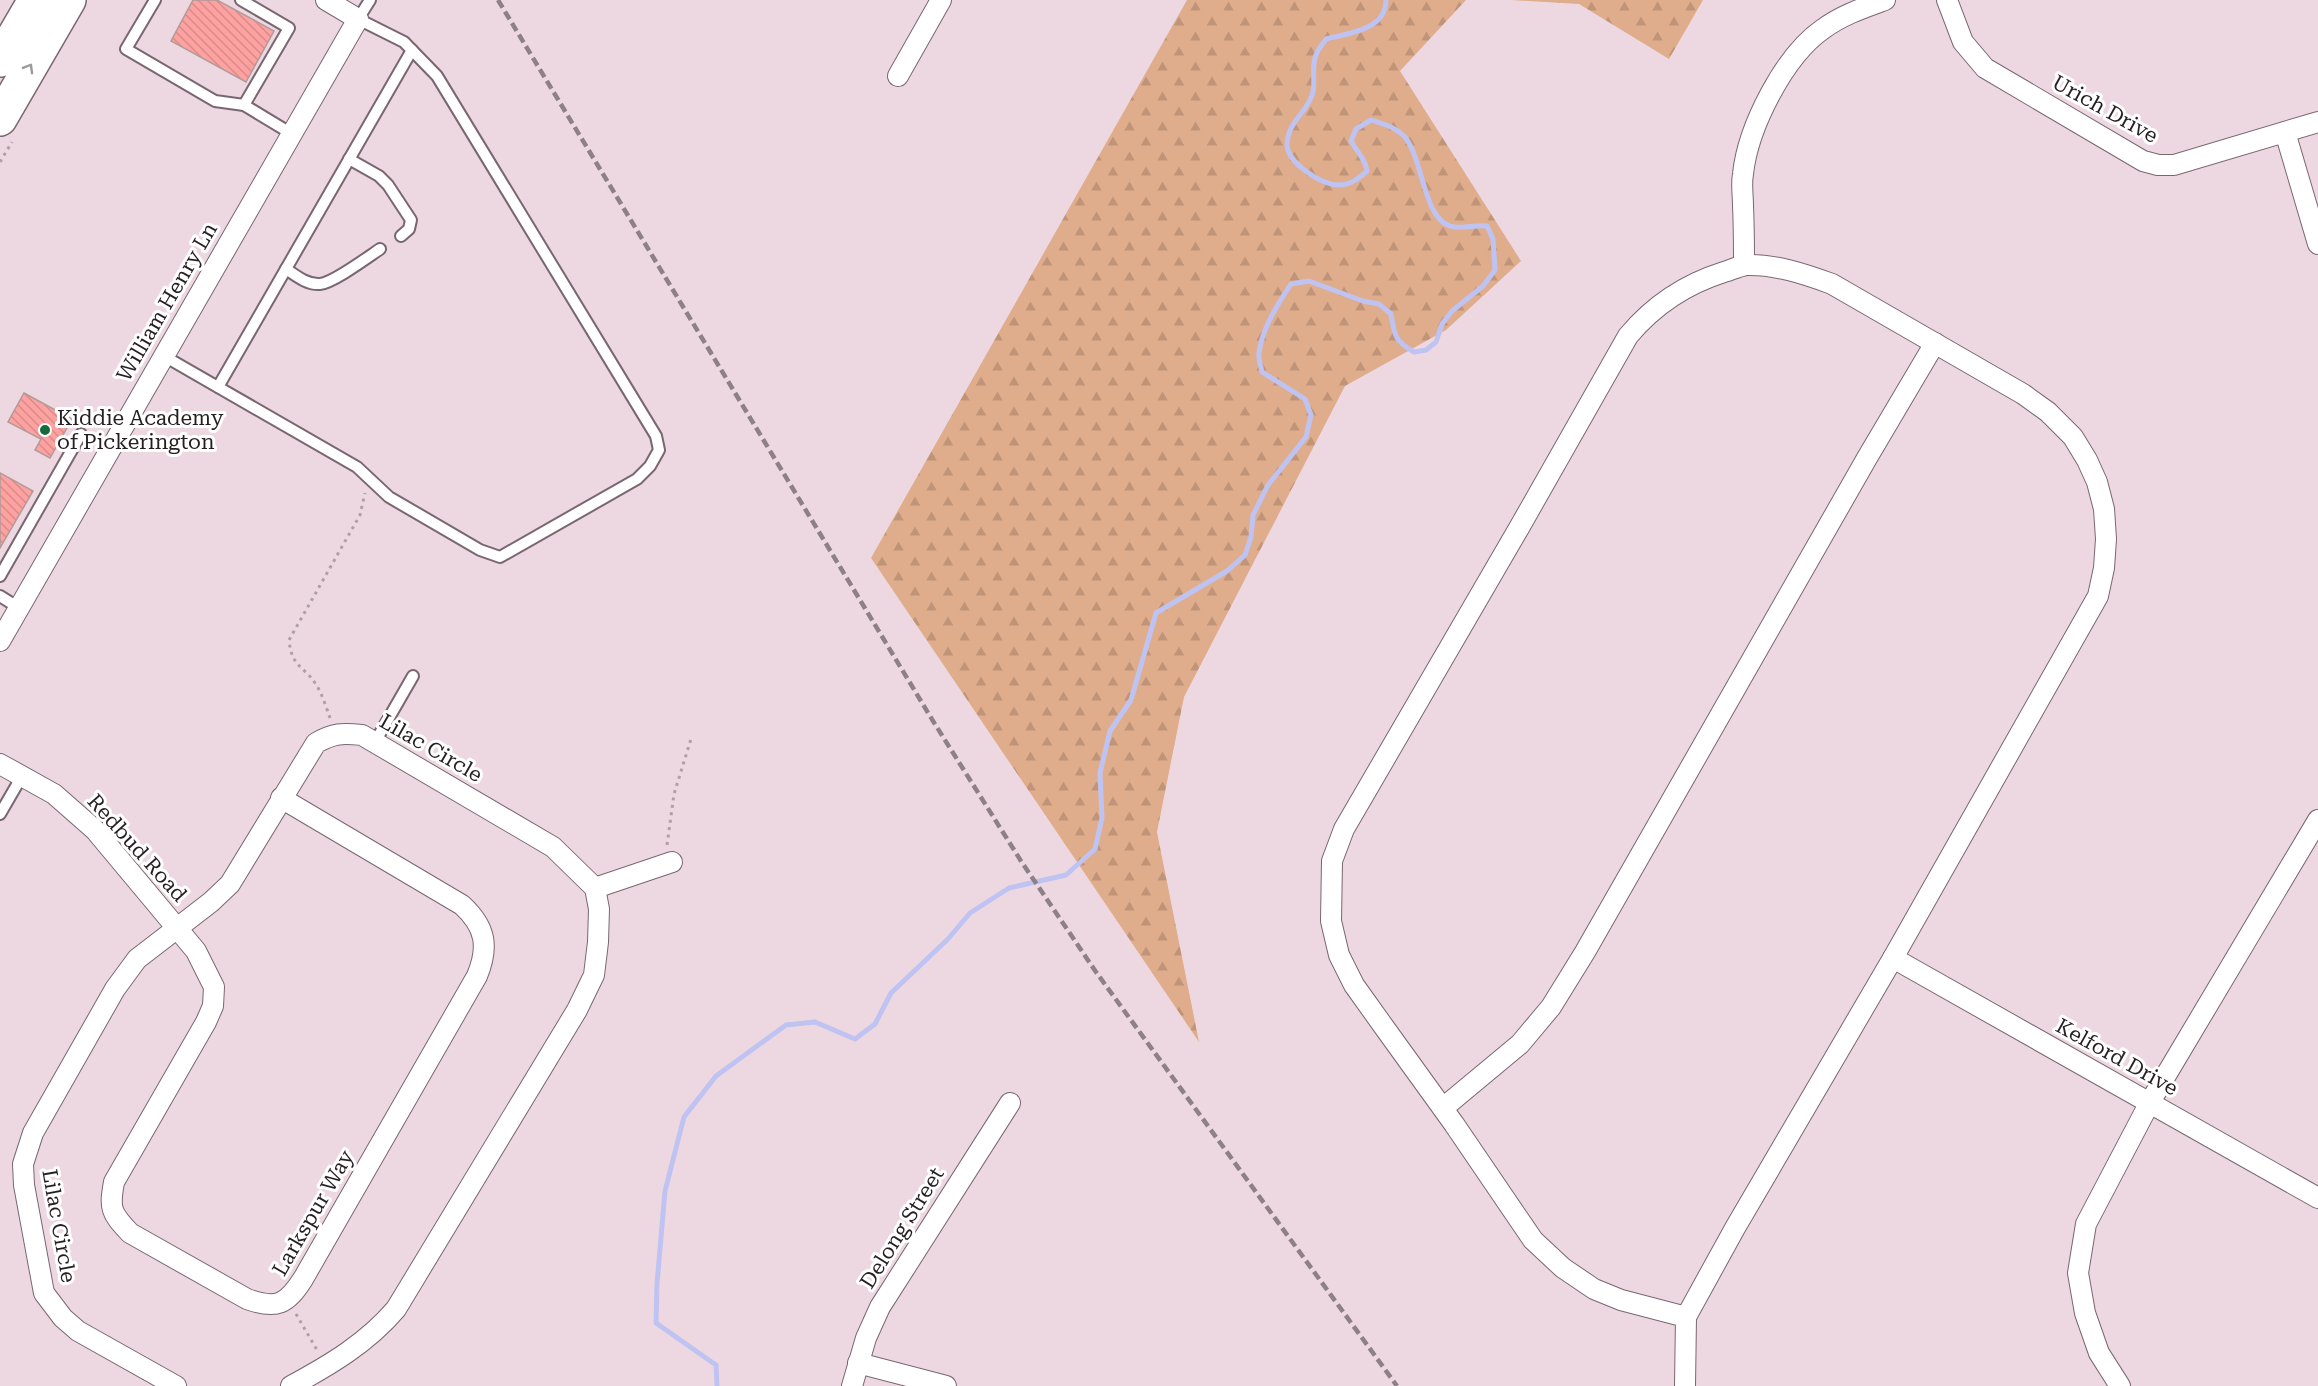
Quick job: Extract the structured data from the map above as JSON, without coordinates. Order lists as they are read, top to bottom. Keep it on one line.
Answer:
{"streets":{"street":["Urich Drive","William Henry Ln","Lilac Circle","Redbud Road","Kelford Drive","Larkspur Way","Delong Street"]},"crossings":[["Lilac Circle","Redbud Road"],["Lilac Circle","Larkspur Way"],["Redbud Road","Larkspur Way"]],"places":["Kiddie Academy of Pickerington"]}
